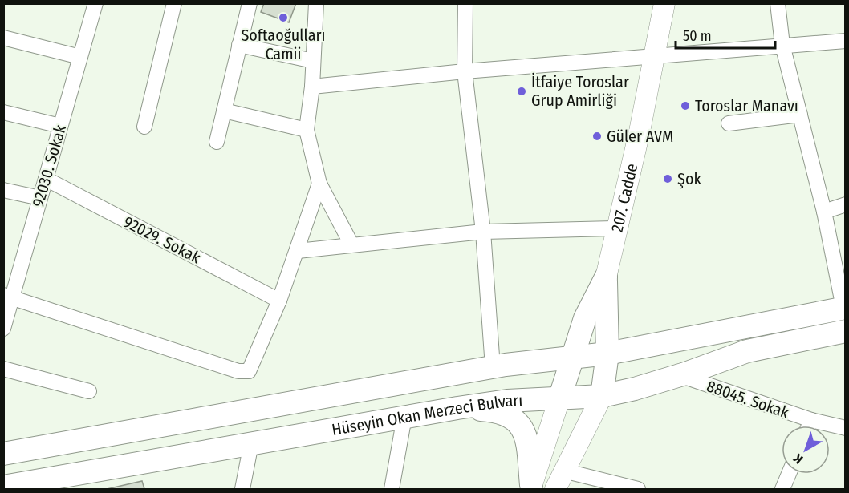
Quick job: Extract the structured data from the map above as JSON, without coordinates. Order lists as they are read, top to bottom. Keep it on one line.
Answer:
{"streets":{"main road":["Hüseyin Okan Merzeci Bulvarı"],"street":["92030. Sokak","207. Cadde","92029. Sokak","88045. Sokak"]},"crossings":[["92030. Sokak","92029. Sokak"],["88045. Sokak","Hüseyin Okan Merzeci Bulvarı"]],"places":["Softaoğulları Camii","İtfaiye Toroslar Grup Amirliği","Toroslar Manavı","Güler AVM","Şok"],"scale_bar":"50 m","north":"bottom left"}
